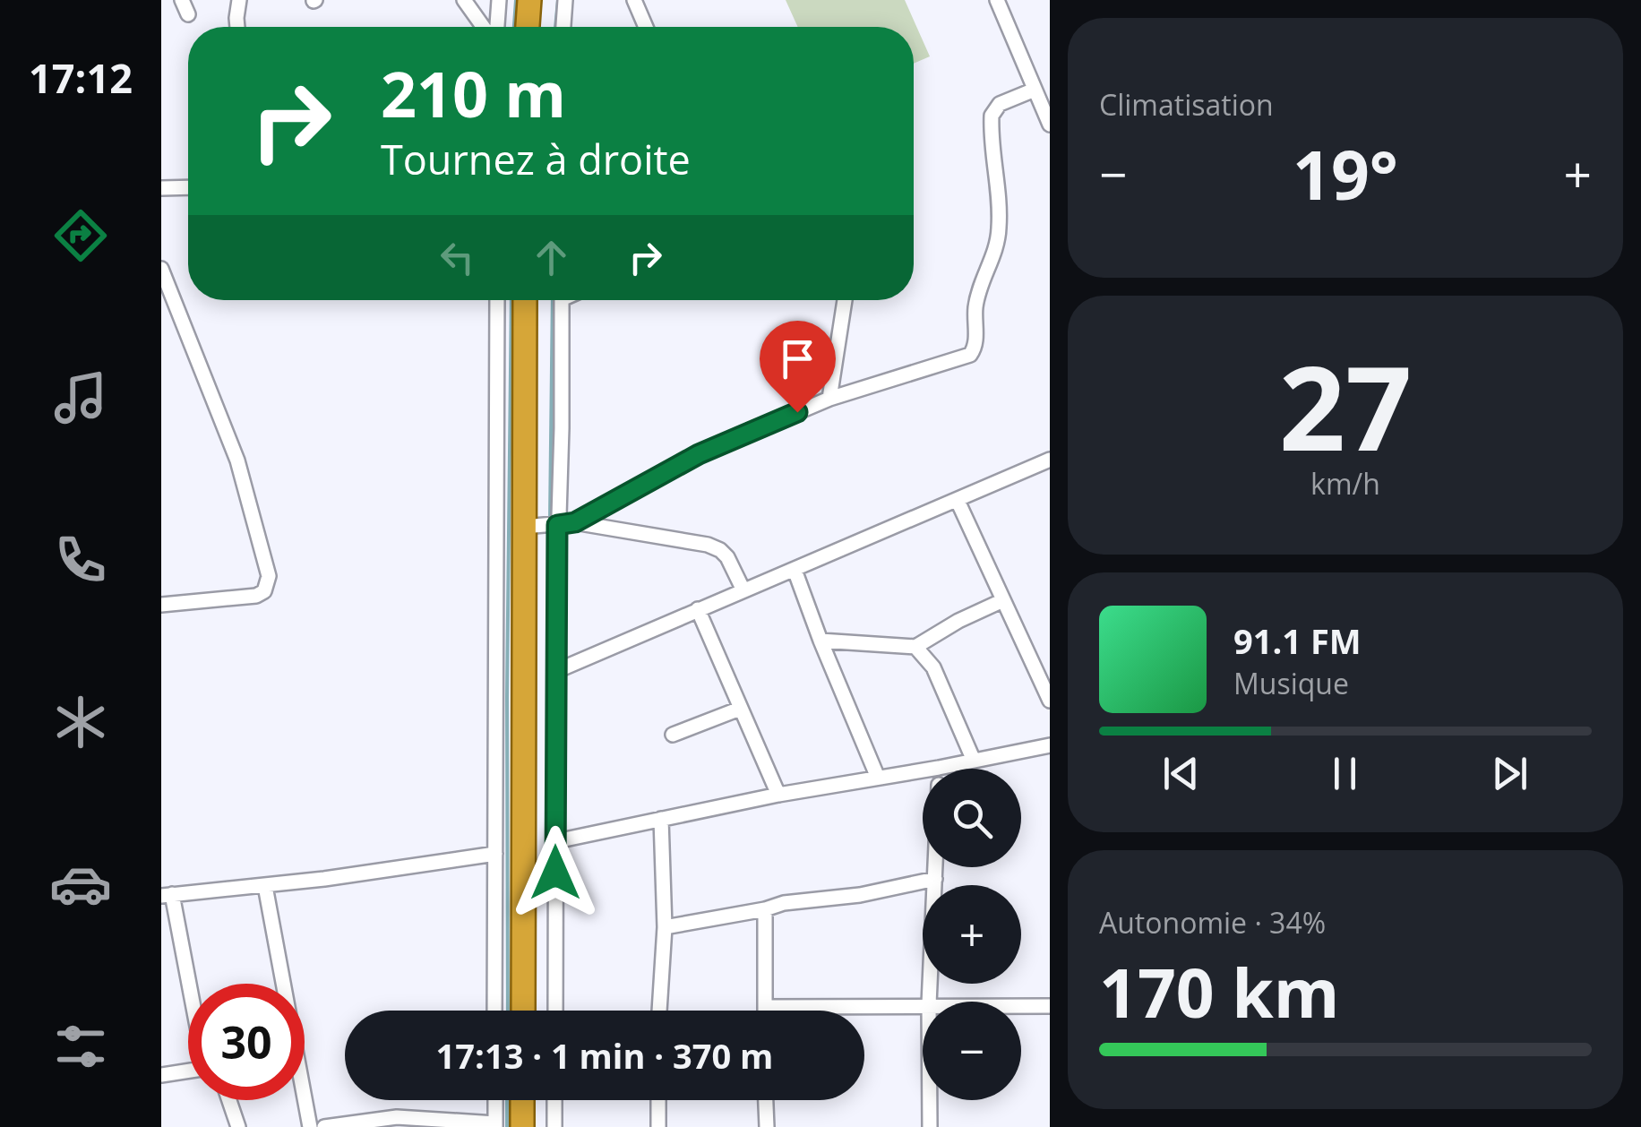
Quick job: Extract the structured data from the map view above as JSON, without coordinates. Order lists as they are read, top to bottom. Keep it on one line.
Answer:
{"page":{"tabs":"17:12","tile":["Climatisation",["27","km/h"],["Autonomie · 34%","170 km"]],"turn":["210 m","Tournez à droite"],"heat":["−","19°","+"],"song":["91.1 FM","Musique"],"map_buttons":["+","−"],"limit":"30","trip":"17:13 · 1 min · 370 m"}}
